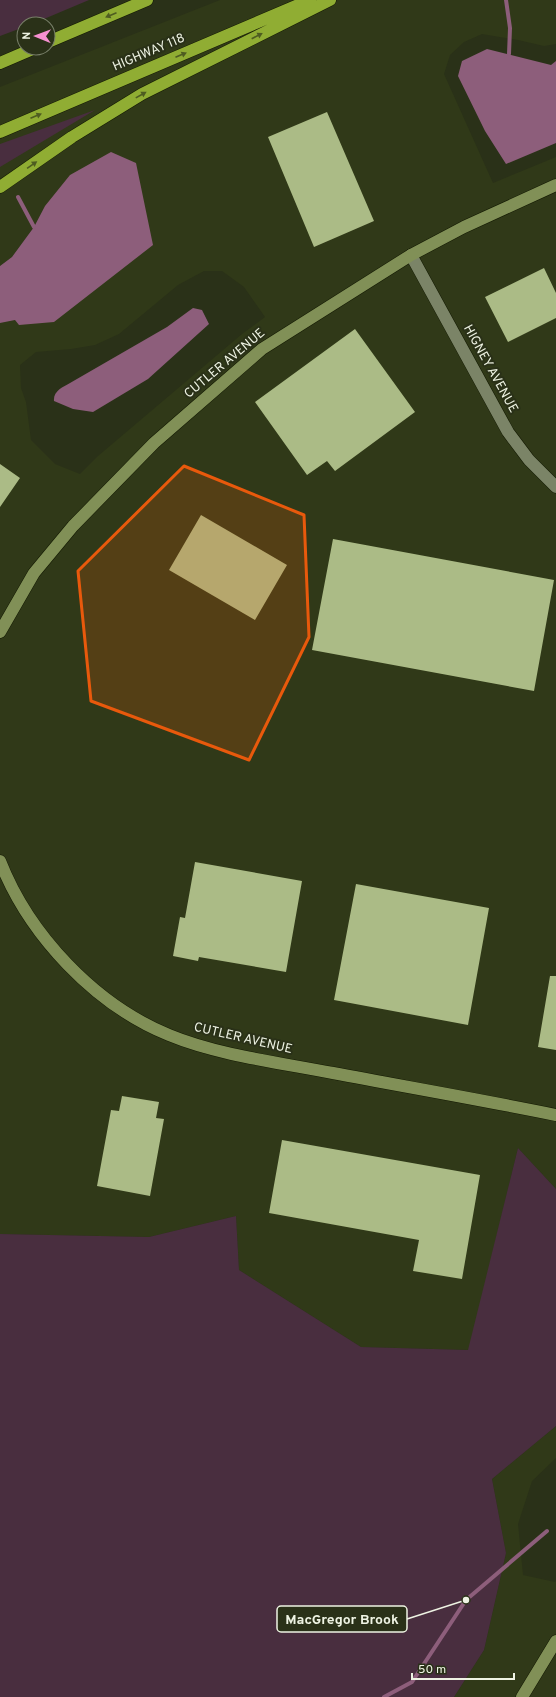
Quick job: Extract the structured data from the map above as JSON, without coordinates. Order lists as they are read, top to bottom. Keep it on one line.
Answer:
{"streets":{"highway":["HIGHWAY 118"],"street":["CUTLER AVENUE","HIGNEY AVENUE"]},"crossings":[["CUTLER AVENUE","HIGNEY AVENUE"]],"places":["MacGregor Brook"],"scale_bar":"50 m","north":"left"}
